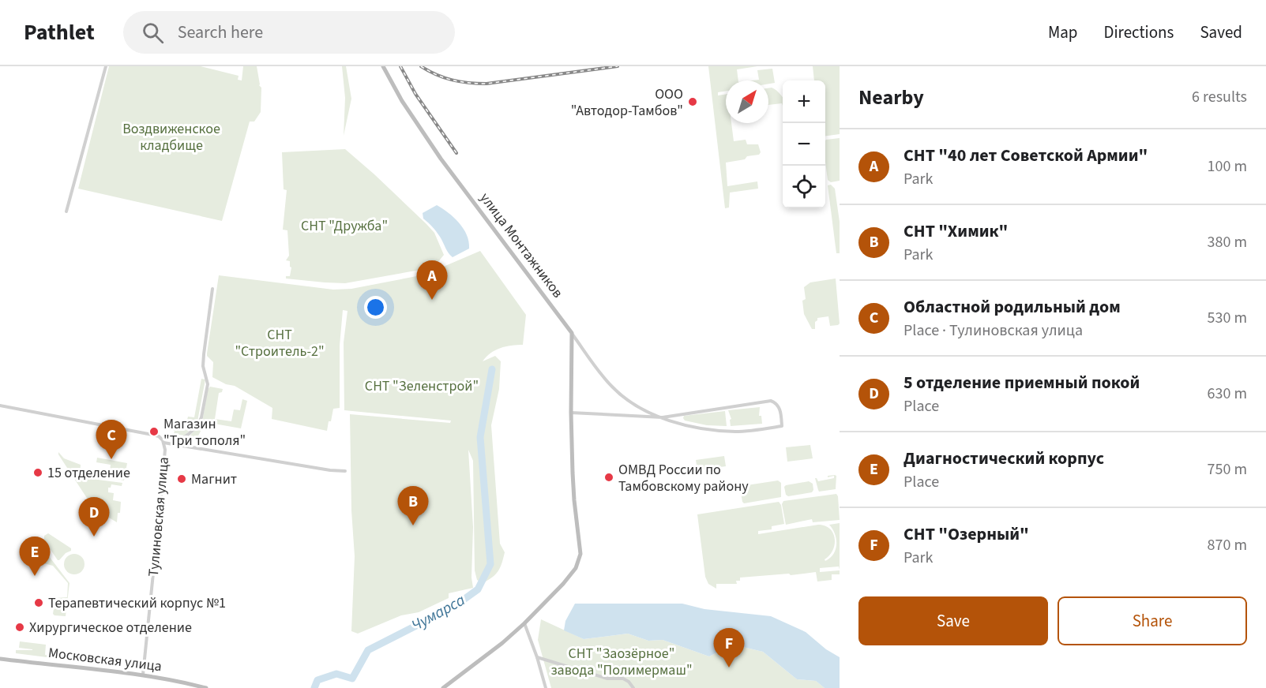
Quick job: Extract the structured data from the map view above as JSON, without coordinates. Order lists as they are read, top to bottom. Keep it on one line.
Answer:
{"streets":{"main road":["улица Монтажников","Московская улица"],"street":["Тулиновская улица"]},"crossings":[["Тулиновская улица","Московская улица"]],"water":["Чумарса"],"parks":["Воздвиженское кладбище","СНТ \"Дружба\"","СНТ \"Строитель-2\"","СНТ \"Зеленстрой\"","СНТ \"Заозёрное\" завода \"Полимермаш\""],"places":["ООО \"Автодор-Тамбов\"","Магазин \"Три тополя\"","15 отделение","ОМВД России по Тамбовскому району","Магнит","Терапевтический корпус №1","Хирургическое отделение"],"north":"top right","page":{"header":"Pathlet","search":"Search here","nav":["Map","Directions","Saved"],"heading":["Nearby","6 results"],"map_buttons":["+","−"],"list":[{"mark":"A","name":"СНТ \"40 лет Советской Армии\"","note":"Park","value":"100 m"},{"mark":"B","name":"СНТ \"Химик\"","note":"Park","value":"380 m"},{"mark":"C","name":"Областной родильный дом","note":"Place · Тулиновская улица","value":"530 m"},{"mark":"D","name":"5 отделение приемный покой","note":"Place","value":"630 m"},{"mark":"E","name":"Диагностический корпус","note":"Place","value":"750 m"},{"mark":"F","name":"СНТ \"Озерный\"","note":"Park","value":"870 m"}],"pins":["A","C","B","D","E","F"],"buttons":["Save","Share"]}}
